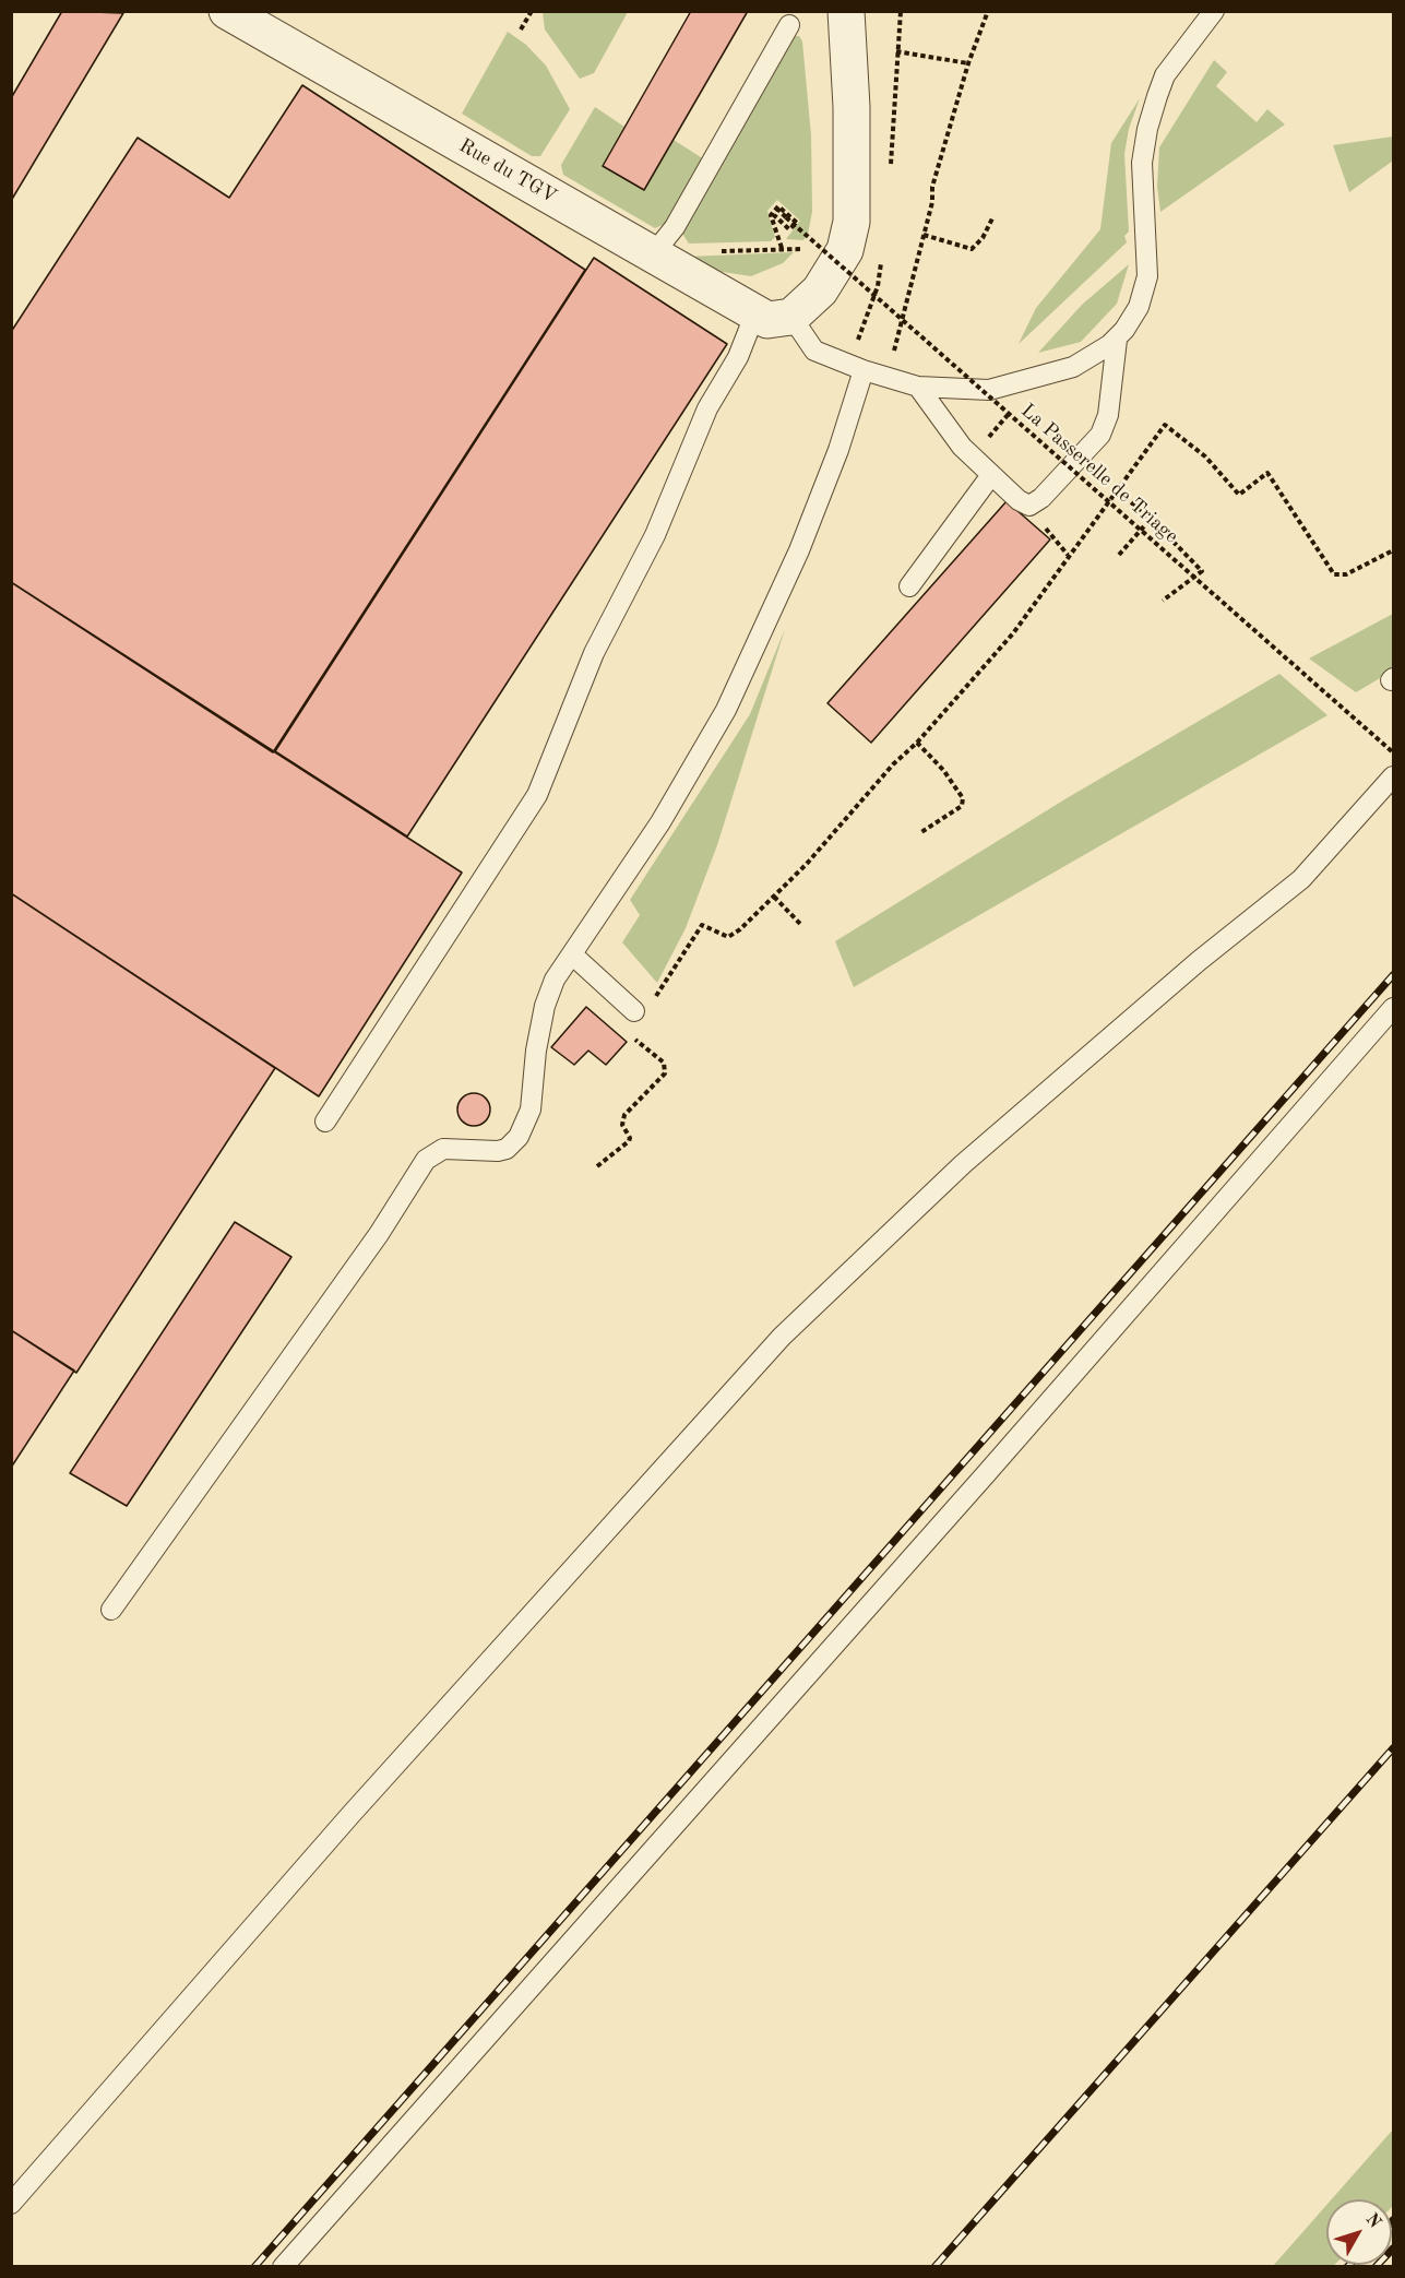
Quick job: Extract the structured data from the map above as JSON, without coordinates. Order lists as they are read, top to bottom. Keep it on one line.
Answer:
{"streets":{"street":["Rue du TGV"],"path":["La Passerelle de Triage"]},"north":"top right"}
